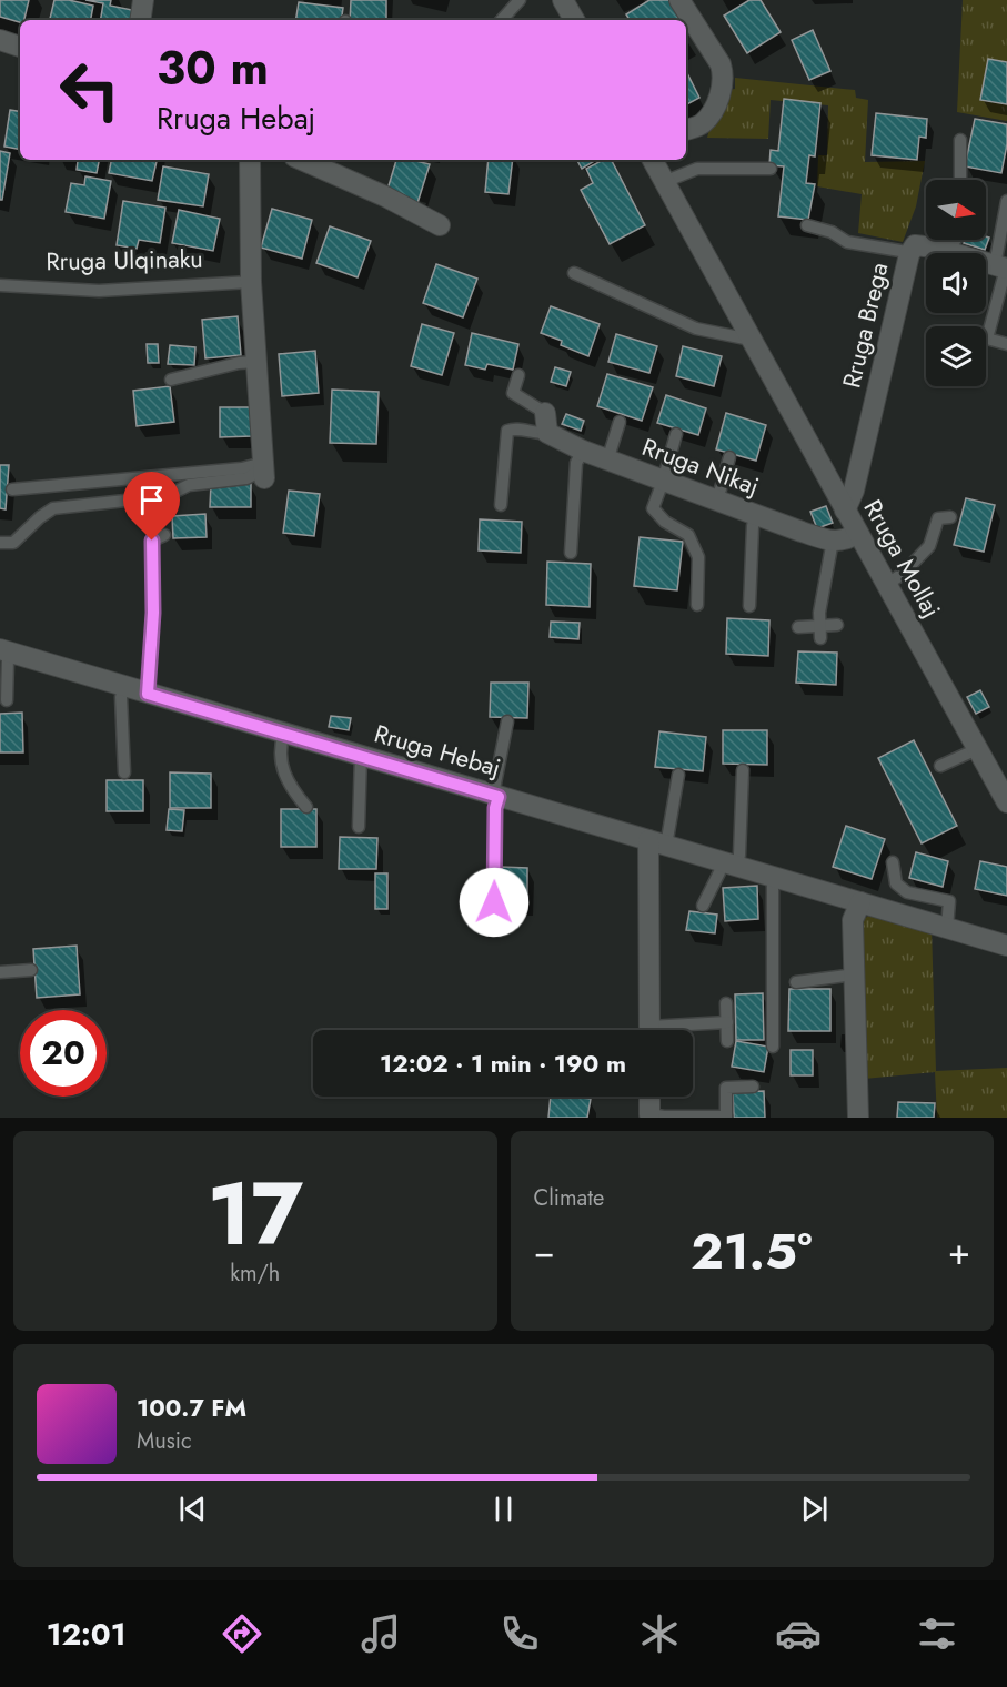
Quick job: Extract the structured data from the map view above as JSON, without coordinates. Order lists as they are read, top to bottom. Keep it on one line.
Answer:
{"streets":{"street":["Rruga Brega","Rruga Nikaj","Rruga Mollaj","Rruga Hebaj"],"lane":["Rruga Ulqinaku"]},"crossings":[["Rruga Brega","Rruga Mollaj"]],"north":"right","page":{"turn":["30 m","Rruga Hebaj"],"limit":"20","trip":"12:02 · 1 min · 190 m","tile":[["17","km/h"],"Climate"],"heat":["−","21.5°","+"],"song":["100.7 FM","Music"],"tabs":"12:01"}}
